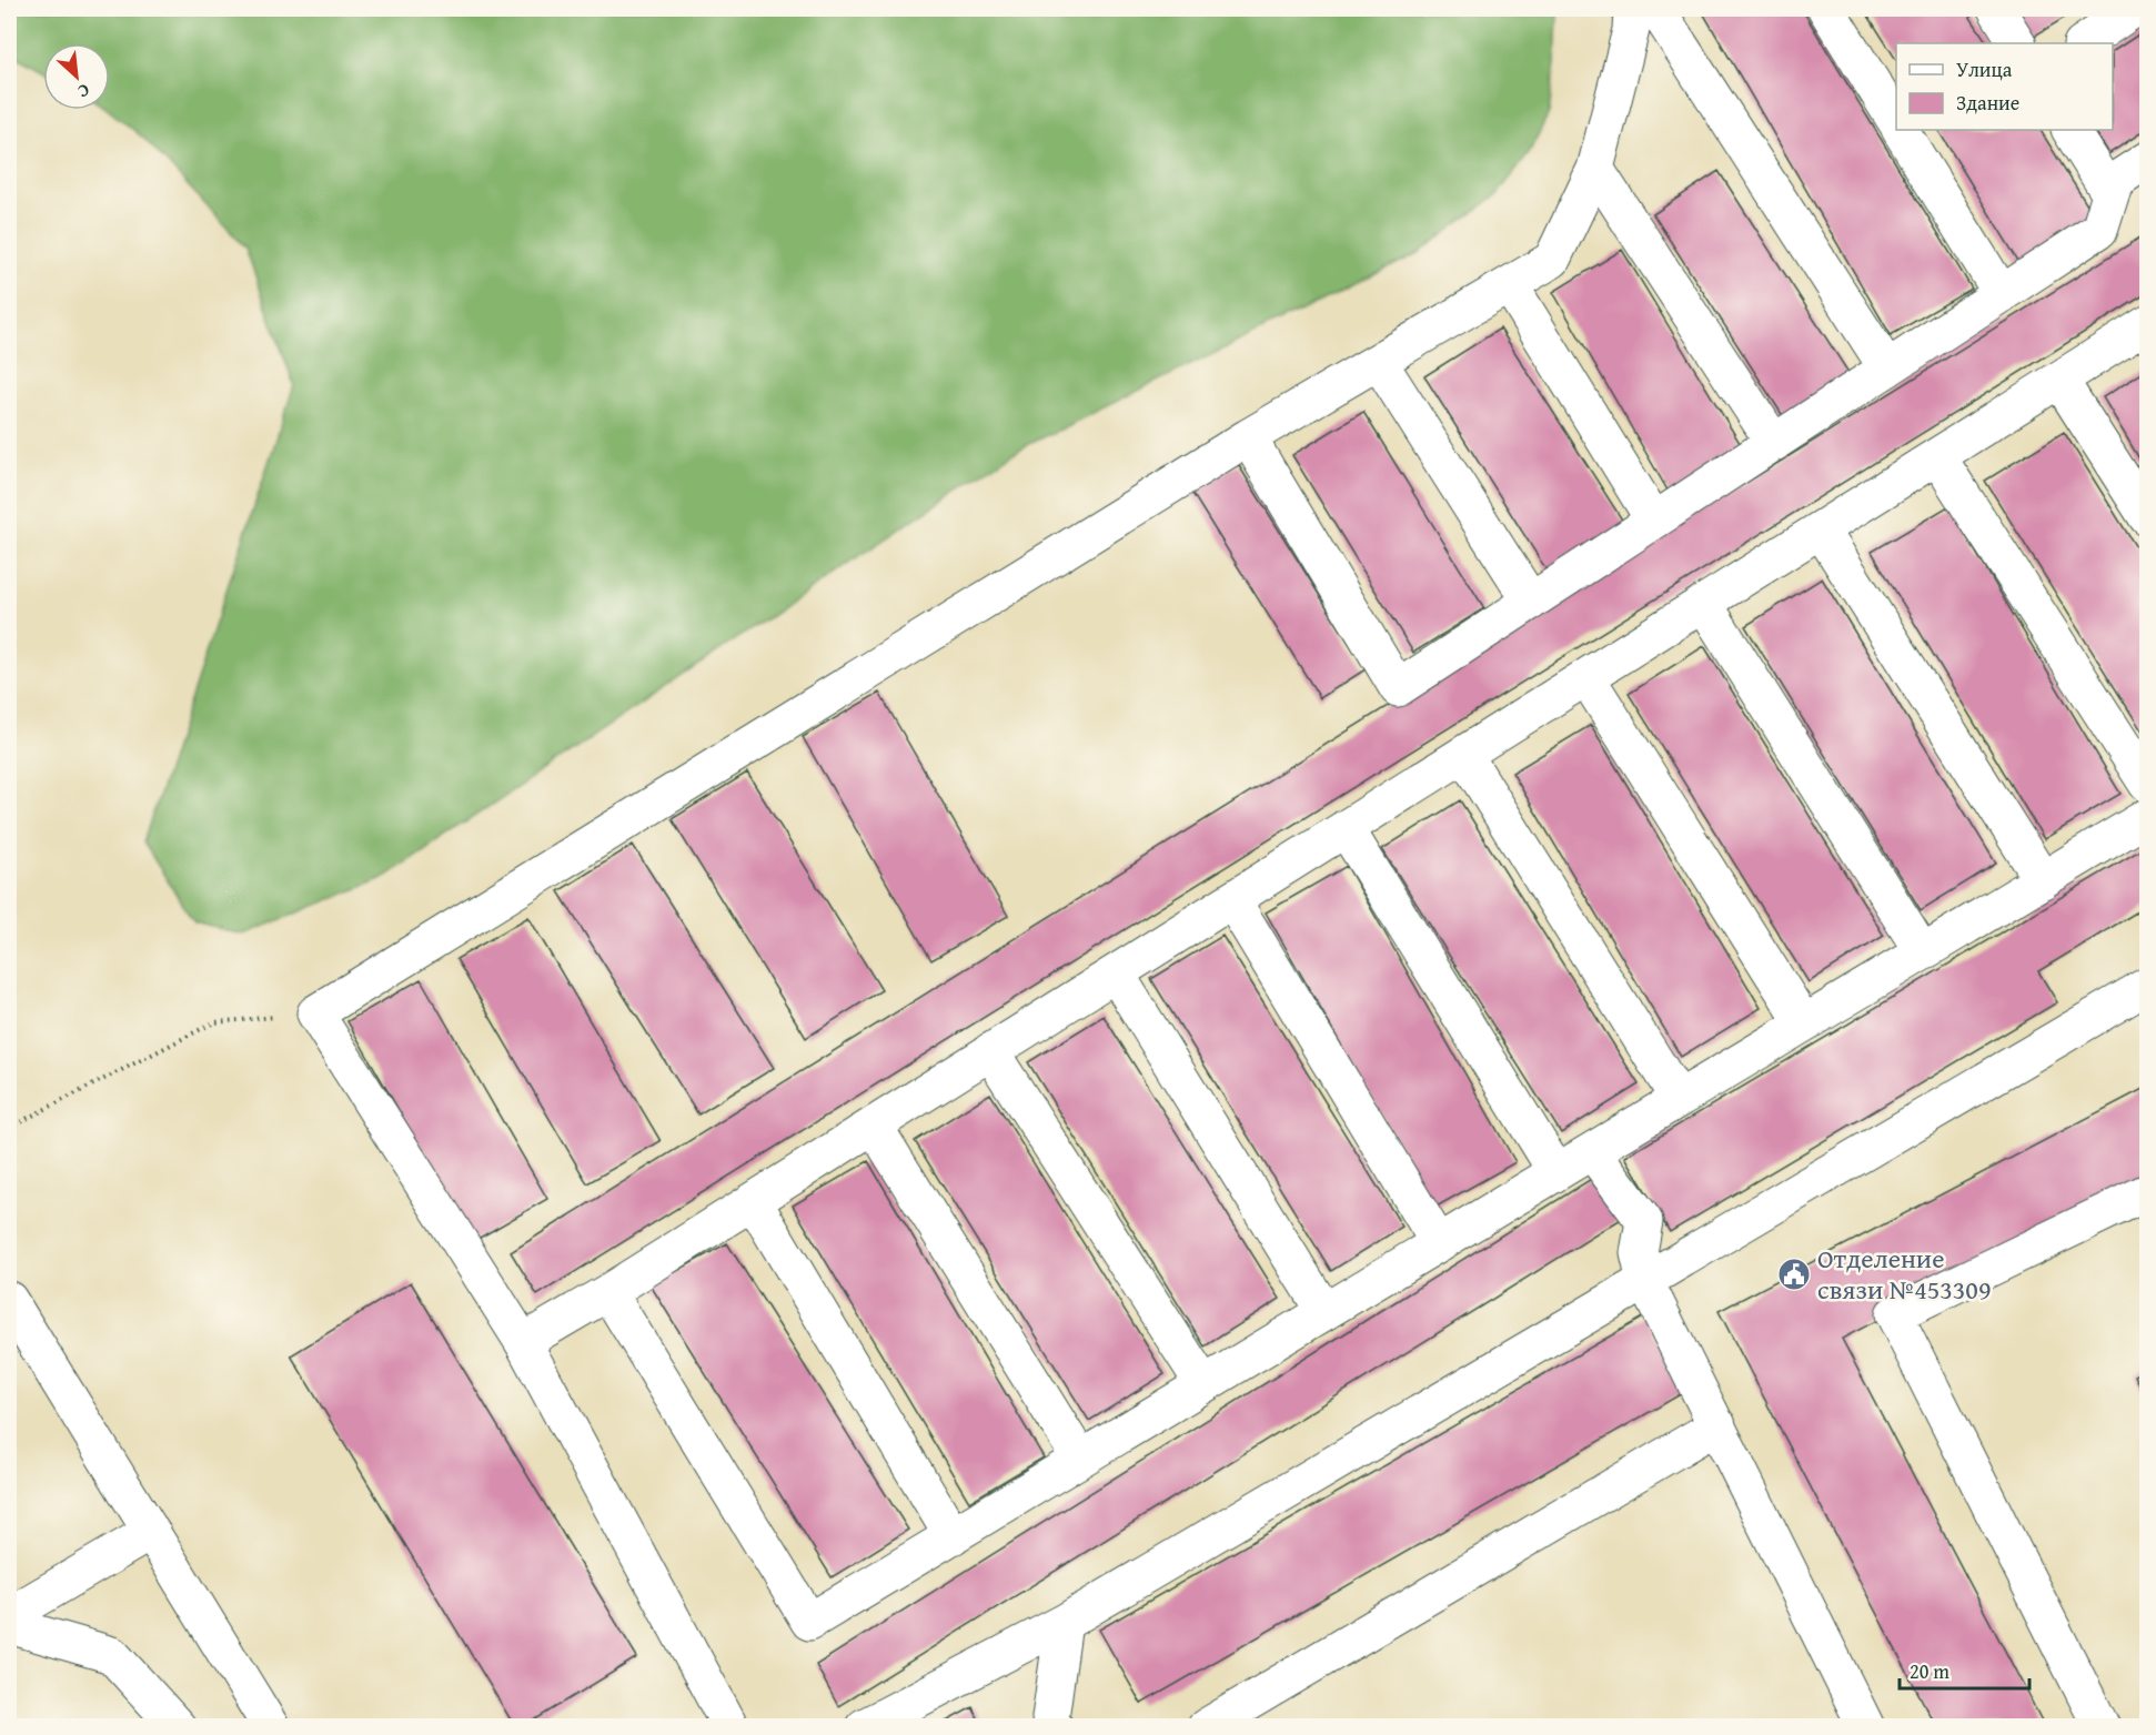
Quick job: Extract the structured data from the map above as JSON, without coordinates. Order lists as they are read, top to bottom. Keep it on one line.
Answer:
{"places":{"public building":["Отделение связи №453309"]},"legend":["Улица","Здание"],"scale_bar":"20 m","north":"bottom right"}
